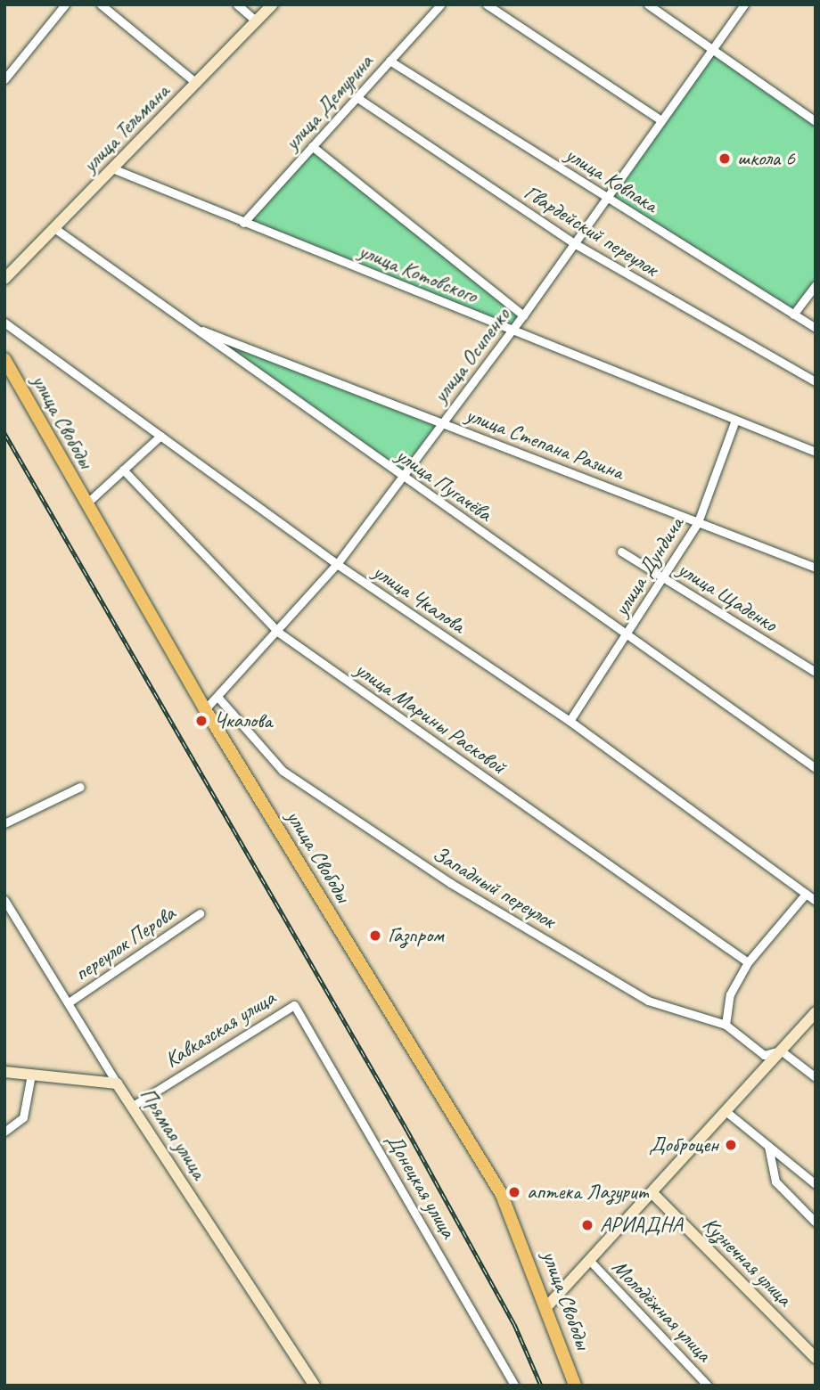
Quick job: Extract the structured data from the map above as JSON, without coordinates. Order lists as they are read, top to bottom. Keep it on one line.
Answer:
{"streets":{"main road":["улица Тельмана","улица Свободы","Прямая улица","Кузнечная улица"],"street":["улица Демурина","улица Ковпака","Гвардейский переулок","улица Котовского","улица Осипенко","улица Степана Разина","улица Пугачёва","улица Дундича","улица Щаденко","улица Чкалова","улица Марины Расковой","Западный переулок","переулок Перова","Кавказская улица","Донецкая улица","Молодёжная улица"]},"crossings":[["улица Демурина","улица Ковпака"],["улица Демурина","Гвардейский переулок"],["улица Демурина","улица Котовского"],["улица Тельмана","улица Котовского"],["улица Тельмана","улица Пугачёва"],["улица Ковпака","улица Осипенко"],["Гвардейский переулок","улица Осипенко"],["улица Котовского","улица Осипенко"],["улица Котовского","улица Дундича"],["улица Осипенко","улица Свободы"],["улица Осипенко","улица Степана Разина"],["улица Осипенко","улица Пугачёва"],["улица Осипенко","улица Чкалова"],["улица Осипенко","улица Марины Расковой"],["улица Осипенко","Западный переулок"],["улица Степана Разина","улица Пугачёва"],["улица Степана Разина","улица Дундича"],["улица Пугачёва","улица Дундича"],["улица Дундича","улица Щаденко"],["улица Дундича","улица Чкалова"],["переулок Перова","Прямая улица"],["Кавказская улица","Прямая улица"],["Кавказская улица","Донецкая улица"]],"places":["школа 6","Чкалова","Газпром","Доброцен","аптека Лазурит","АРИАДНА"]}
